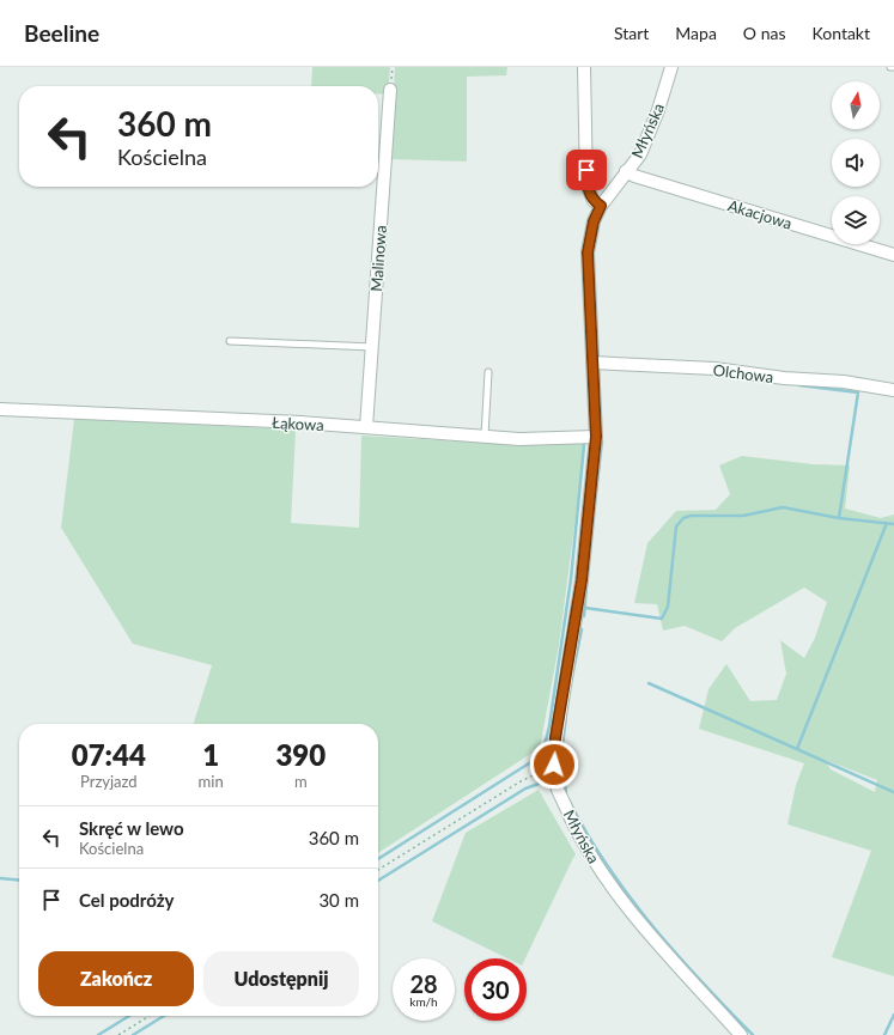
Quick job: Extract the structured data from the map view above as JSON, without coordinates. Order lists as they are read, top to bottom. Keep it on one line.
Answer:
{"streets":{"street":["Młyńska","Akacjowa","Malinowa","Olchowa","Łąkowa"]},"crossings":[["Młyńska","Akacjowa"],["Młyńska","Olchowa"],["Młyńska","Łąkowa"],["Malinowa","Łąkowa"]],"north":"top","page":{"header":"Beeline","nav":["Start","Mapa","O nas","Kontakt"],"turn":["360 m","Kościelna"],"eta":["07:44","Przyjazd","1","min","390","m"],"list":[{"name":"Skręć w lewo","note":"Kościelna","value":"360 m"},{"name":"Cel podróży","value":"30 m"}],"buttons":["Zakończ","Udostępnij"],"speed":"28 km/h","limit":"30"}}
